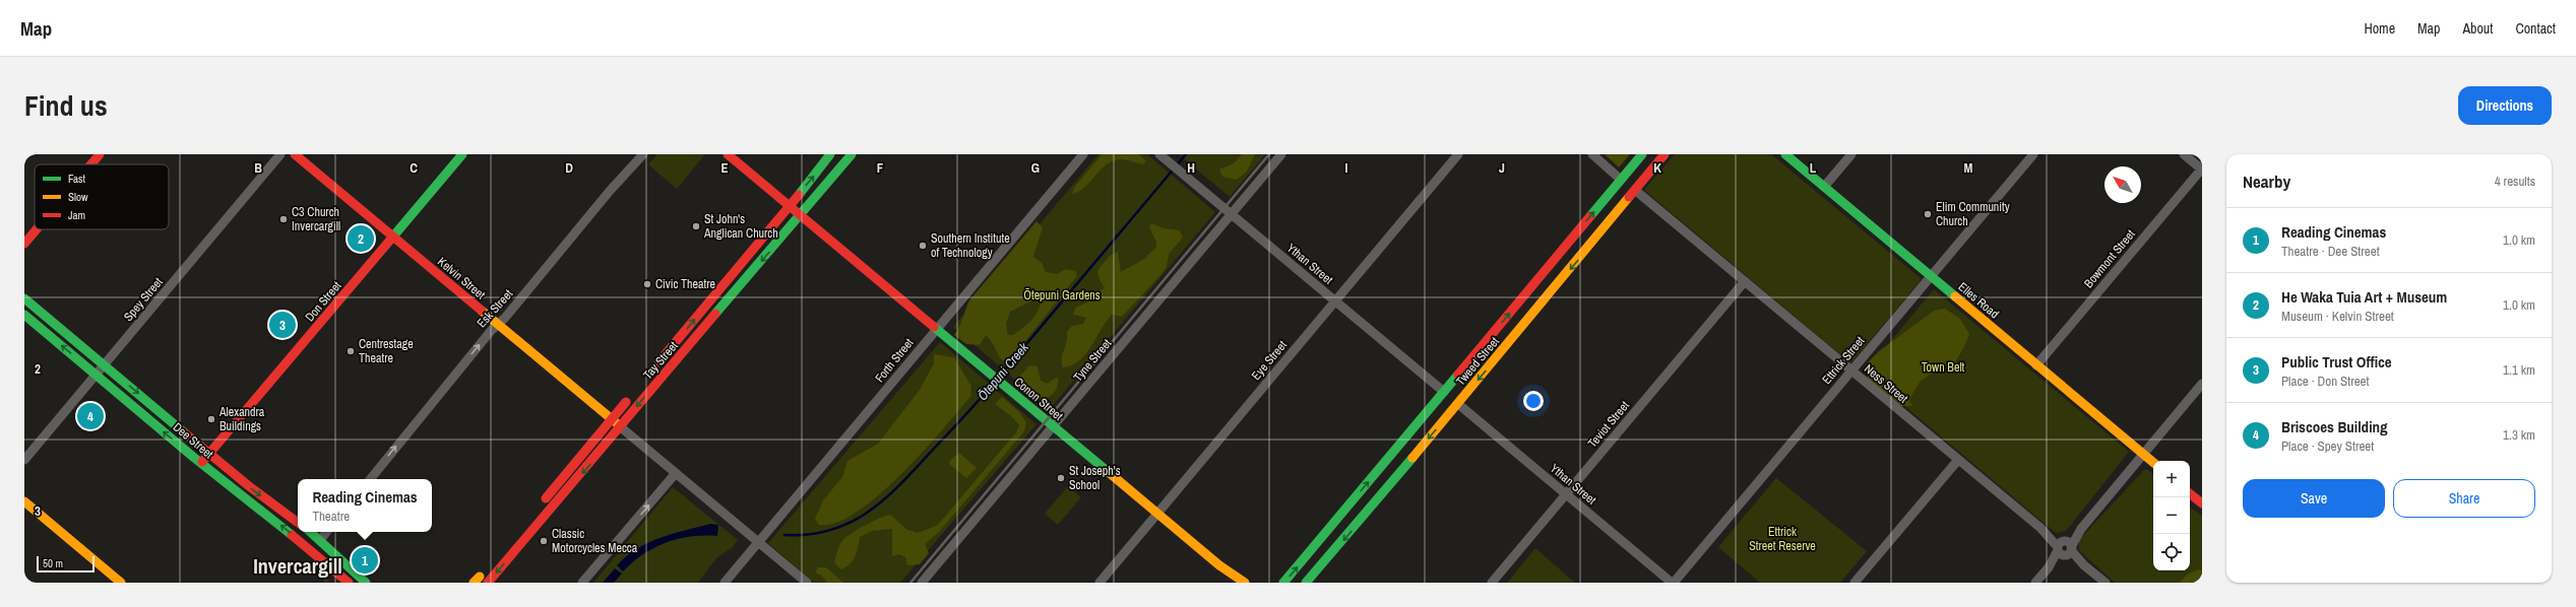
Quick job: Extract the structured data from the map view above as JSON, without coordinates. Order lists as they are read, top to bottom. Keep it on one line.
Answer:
{"streets":{"main road":["Kelvin Street","Elles Road","Don Street","Tay Street","Tweed Street","Conon Street","Dee Street"],"street":["Bowmont Street","Ythan Street","Spey Street","Esk Street","Forth Street","Tyne Street","Eye Street","Ettrick Street","Ness Street","Teviot Street"]},"crossings":[["Bowmont Street","Elles Road"],["Ythan Street","Tyne Street"],["Ythan Street","Eye Street"],["Ythan Street","Ettrick Street"],["Ythan Street","Tweed Street"],["Ythan Street","Teviot Street"],["Kelvin Street","Don Street"],["Kelvin Street","Esk Street"],["Kelvin Street","Tay Street"],["Spey Street","Dee Street"],["Elles Road","Ettrick Street"],["Don Street","Dee Street"],["Tay Street","Conon Street"],["Forth Street","Conon Street"],["Tyne Street","Conon Street"],["Eye Street","Conon Street"],["Ettrick Street","Ness Street"],["Tweed Street","Ness Street"],["Ness Street","Teviot Street"]],"one_way":["Esk Street"],"districts":["Invercargill"],"water":["Ōtepuni Creek"],"parks":["Ōtepuni Gardens","Town Belt","Ettrick Street Reserve"],"places":["Elim Community Church","C3 Church Invercargill","St John's Anglican Church","Southern Institute of Technology","Civic Theatre","Centrestage Theatre","Alexandra Buildings","St Joseph's School","Classic Motorcycles Mecca"],"legend":["Fast","Slow","Jam"],"scale_bar":"50 m","north":"top left","page":{"header":"Map","nav":["Home","Map","About","Contact"],"title":"Find us","buttons":["Directions",["Save","Share"]],"heading":["Nearby","4 results"],"list":[{"mark":"1","name":"Reading Cinemas","note":"Theatre · Dee Street","value":"1.0 km"},{"mark":"2","name":"He Waka Tuia Art + Museum","note":"Museum · Kelvin Street","value":"1.0 km"},{"mark":"3","name":"Public Trust Office","note":"Place · Don Street","value":"1.1 km"},{"mark":"4","name":"Briscoes Building","note":"Place · Spey Street","value":"1.3 km"}],"pins":["2","3","4","1"],"map_buttons":["+","−"],"popup":["Reading Cinemas","Theatre"],"scale":"50 m"},"grid":{"columns":["B","C","D","E","F","G","H","I","J","K","L","M"],"rows":["2","3"]}}
